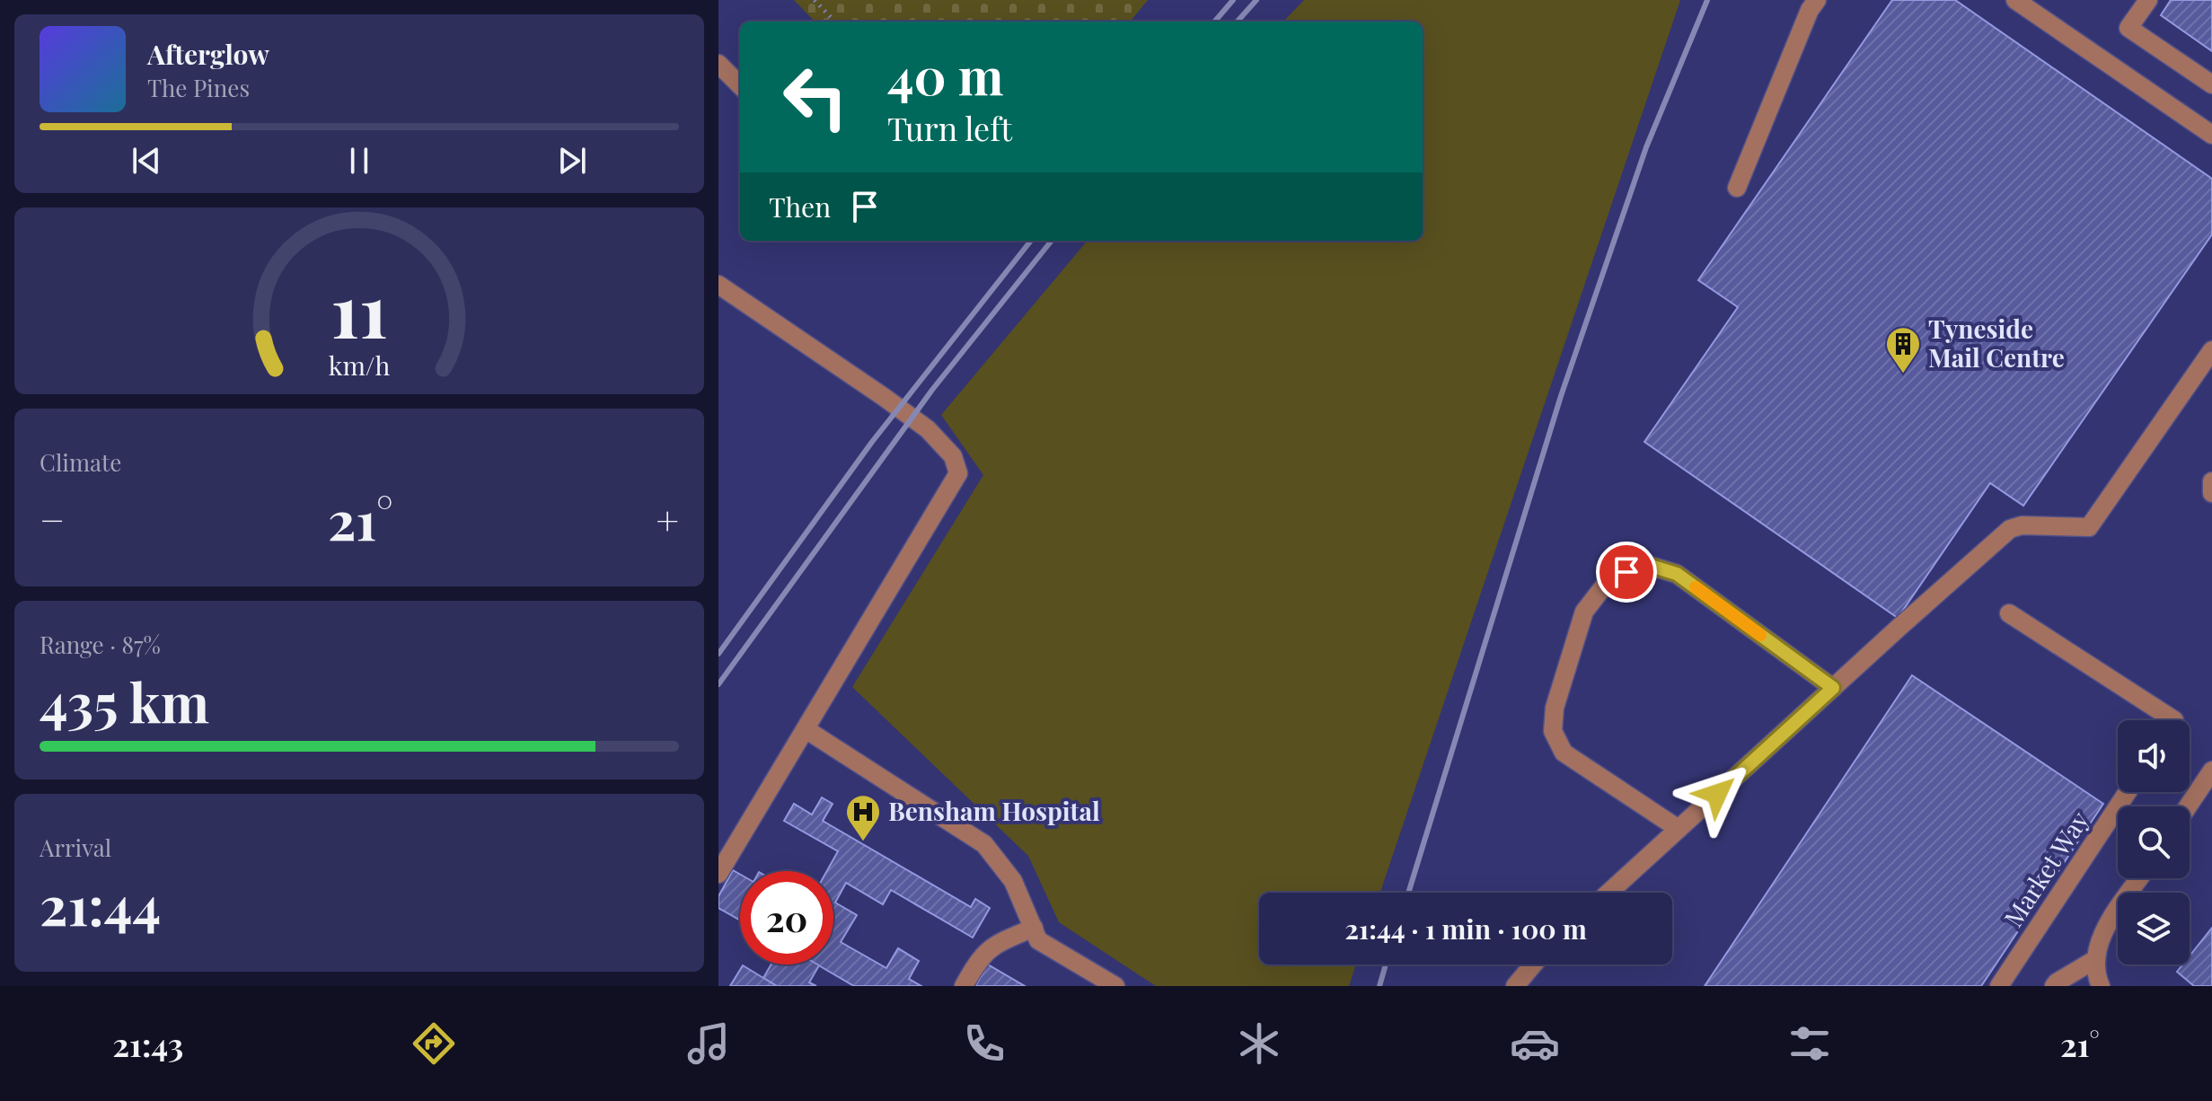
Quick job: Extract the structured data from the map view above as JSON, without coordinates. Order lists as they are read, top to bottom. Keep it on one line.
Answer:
{"streets":{"street":["Market Way"]},"places":{"building":["Tyneside Mail Centre"],"hospital":["Bensham Hospital"]},"page":{"turn":["40 m","Turn left"],"song":["Afterglow","The Pines"],"then":"Then","tile":["Climate",["Range · 87%","435 km"],["Arrival","21:44"]],"heat":["−","21°","+"],"limit":"20","trip":"21:44 · 1 min · 100 m","tabs":["21:43","21°"],"gauge":["11","km/h"]}}
